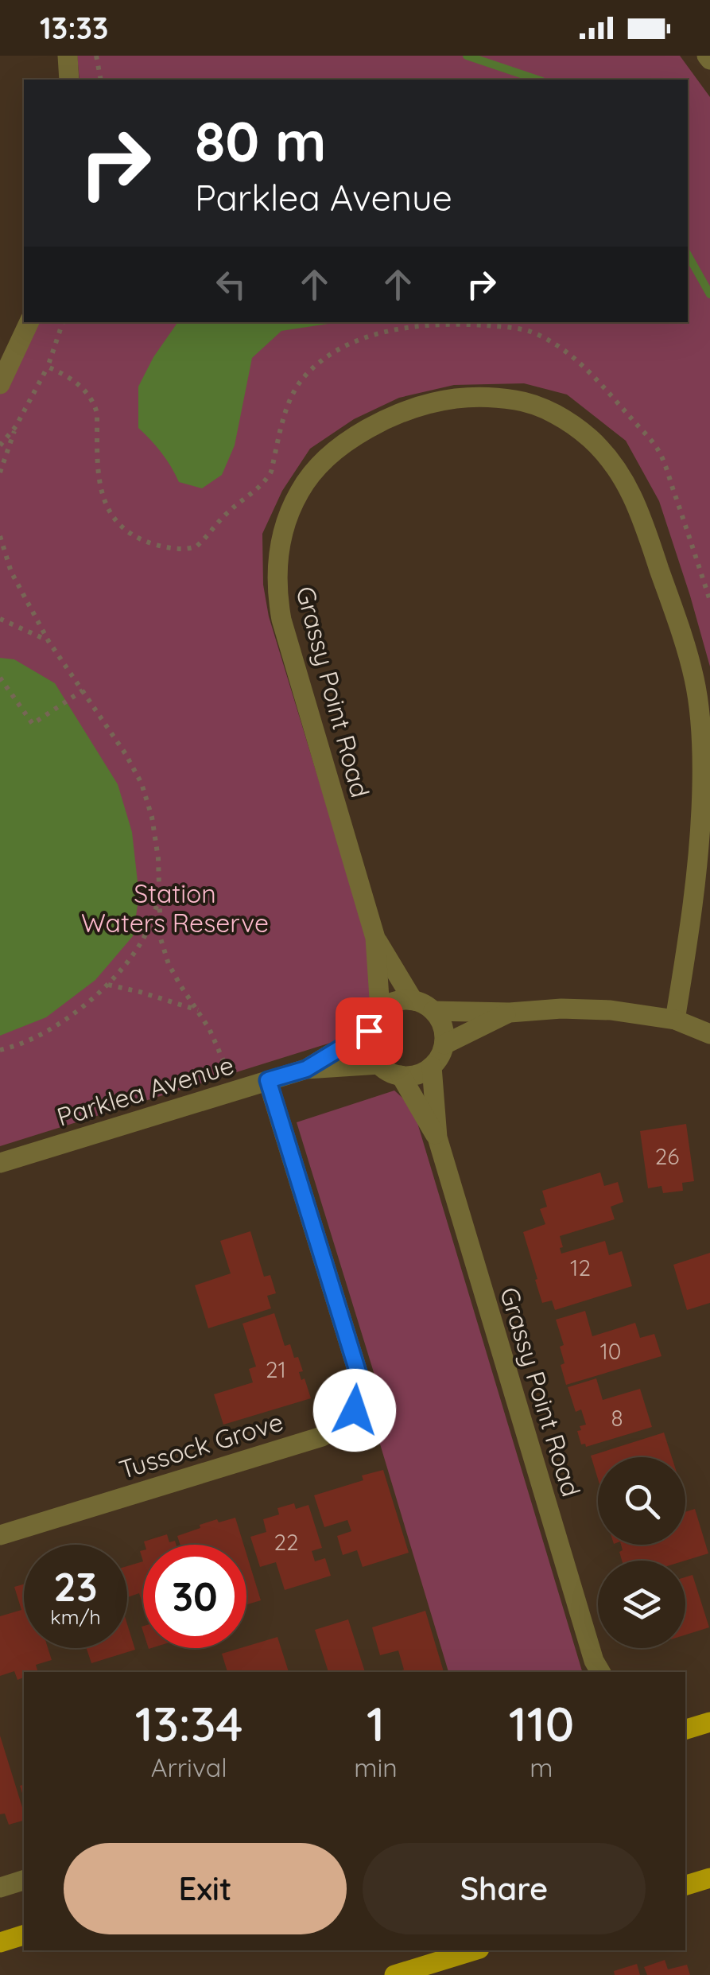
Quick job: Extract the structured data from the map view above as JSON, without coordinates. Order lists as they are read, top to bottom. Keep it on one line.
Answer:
{"streets":{"street":["Grassy Point Road","Parklea Avenue","Tussock Grove"]},"crossings":[["Grassy Point Road","Parklea Avenue"],["Parklea Avenue","Tussock Grove"]],"parks":["Station Waters Reserve"],"house_numbers":["26","12","10","21","8","22"],"page":{"status":"13:33","turn":["80 m","Parklea Avenue"],"speed":"23 km/h","limit":"30","eta":["13:34","Arrival","1","min","110","m"],"buttons":["Exit","Share"]}}
